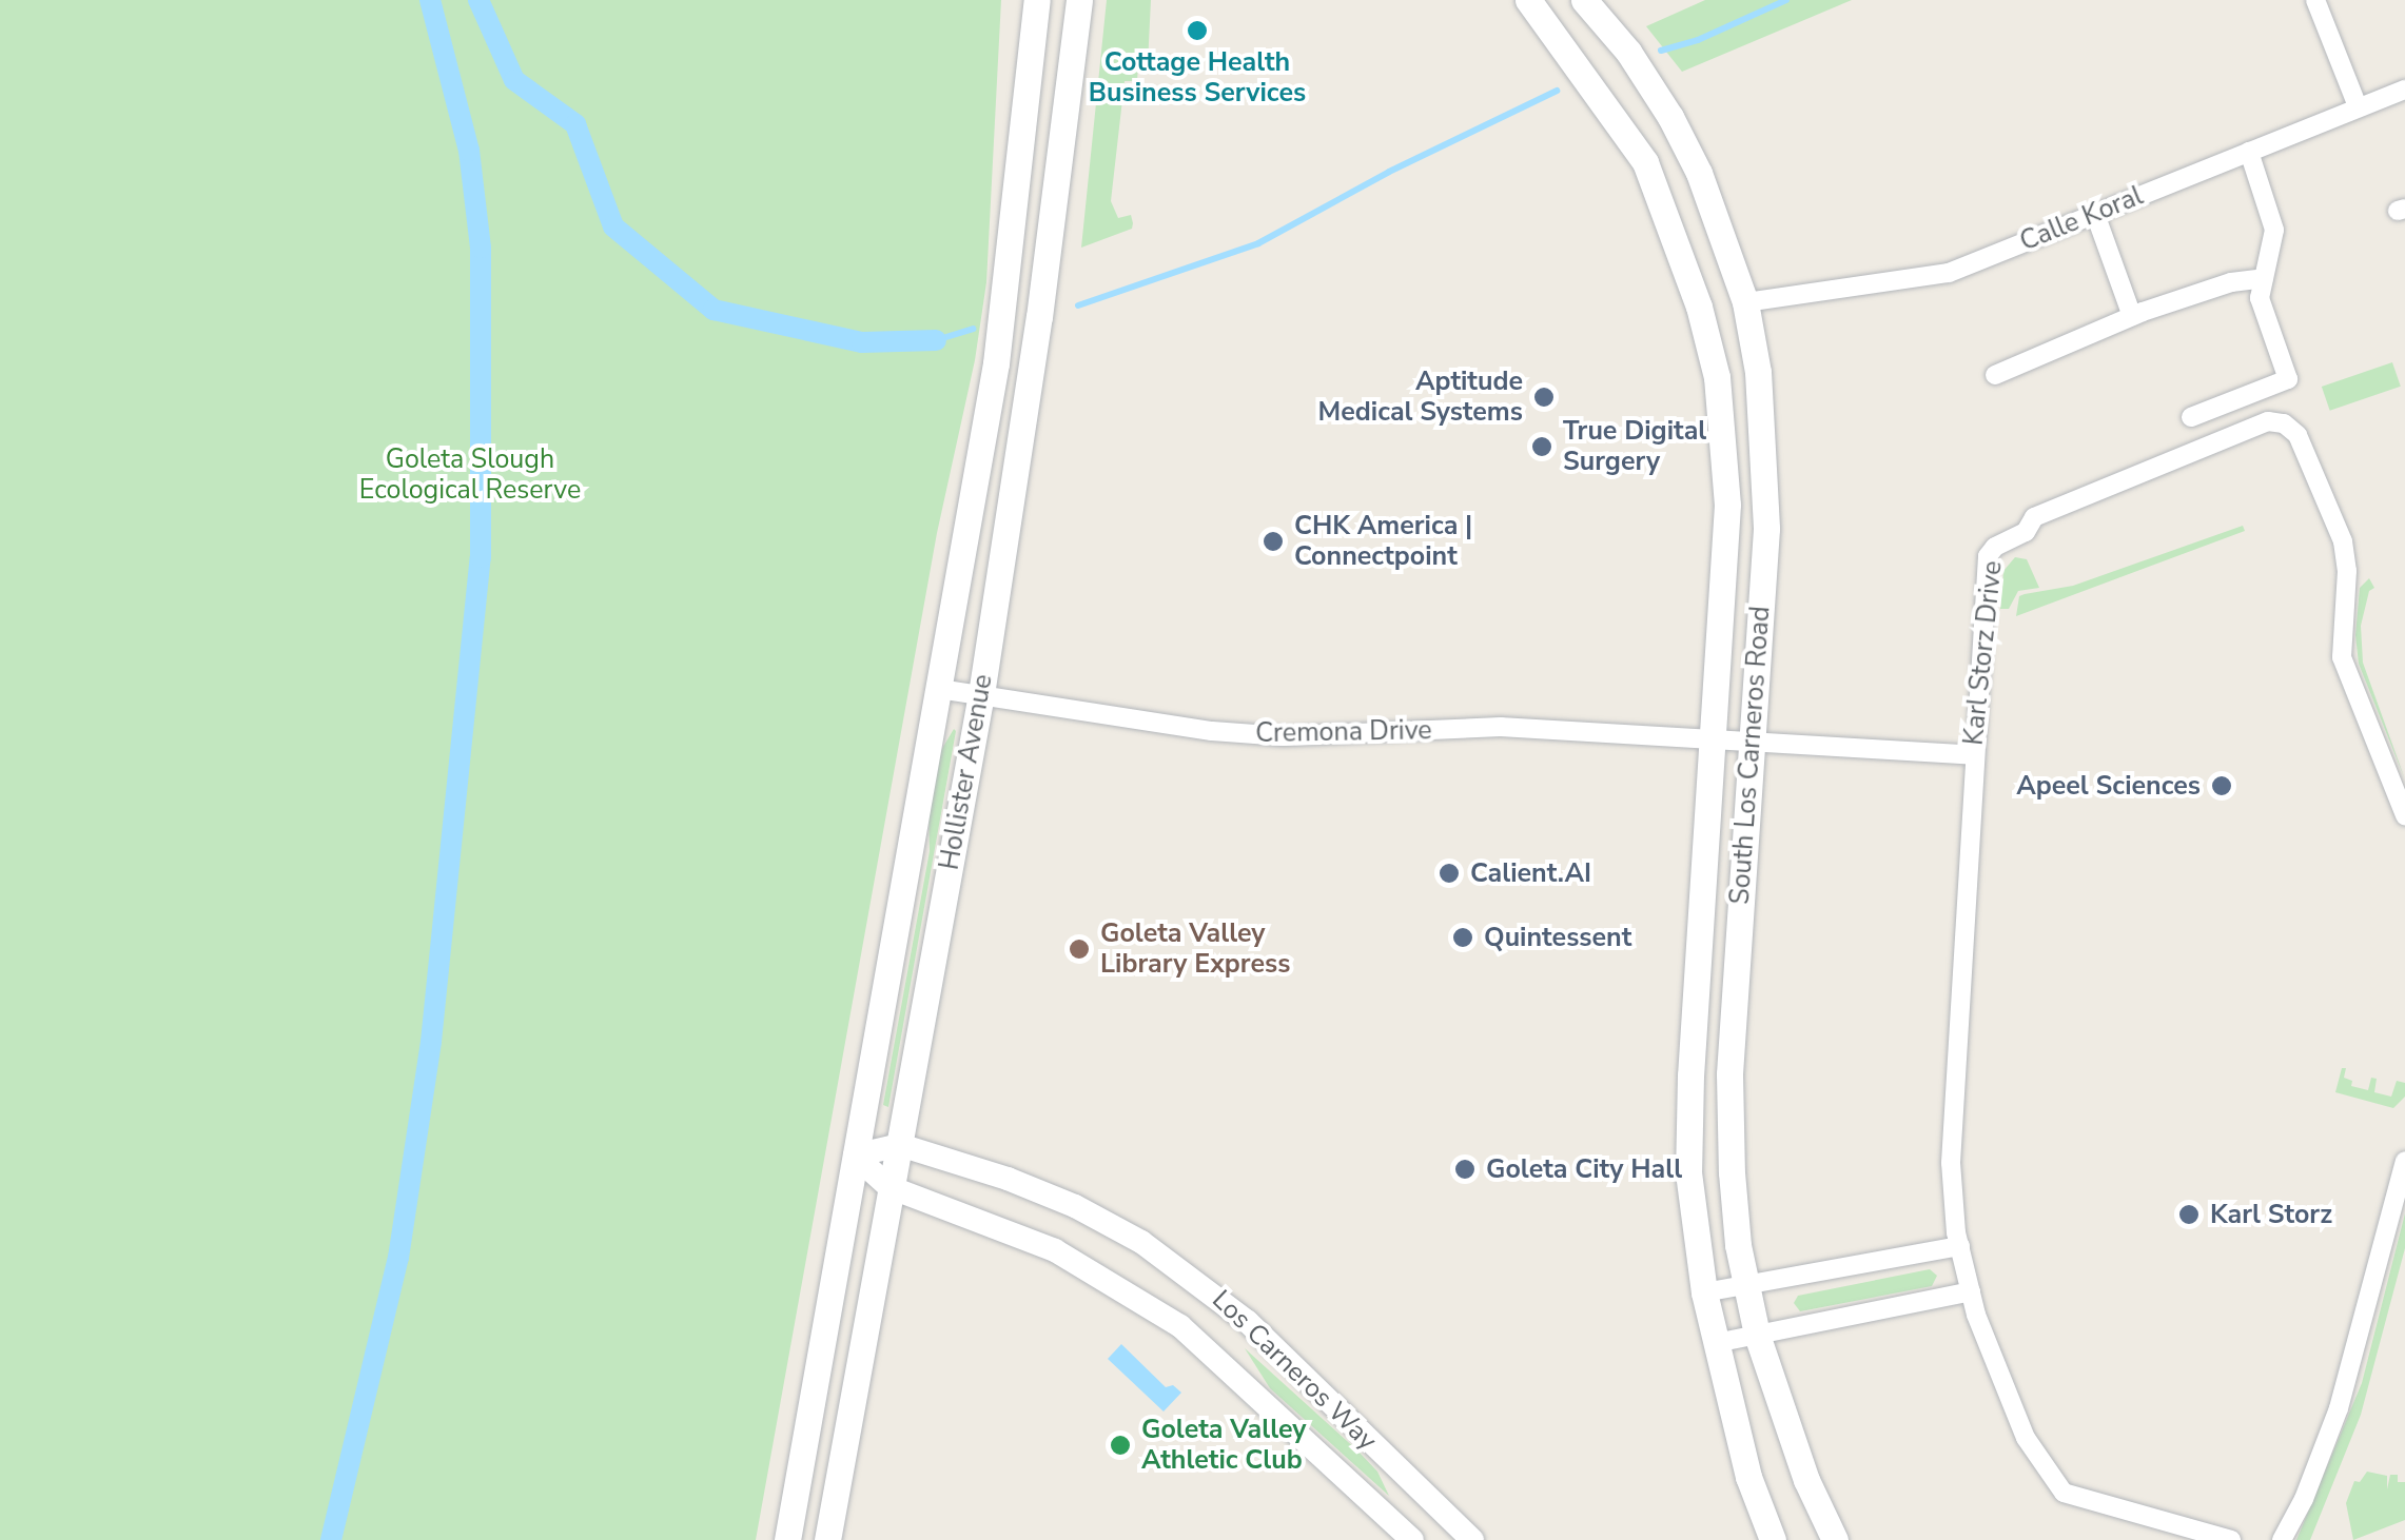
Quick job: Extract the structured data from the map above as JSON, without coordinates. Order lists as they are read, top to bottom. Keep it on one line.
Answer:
{"streets":{"main road":["South Los Carneros Road","Hollister Avenue"],"street":["Calle Koral","Karl Storz Drive","Cremona Drive","Los Carneros Way"]},"crossings":[["Calle Koral","South Los Carneros Road"],["Karl Storz Drive","Cremona Drive"],["Cremona Drive","South Los Carneros Road"],["Cremona Drive","Hollister Avenue"],["Hollister Avenue","Los Carneros Way"]],"parks":["Goleta Slough Ecological Reserve"],"places":["Cottage Health Business Services","Aptitude Medical Systems","True Digital Surgery","CHK America | Connectpoint","Apeel Sciences","Calient.AI","Quintessent","Goleta Valley Library Express","Goleta City Hall","Karl Storz","Goleta Valley Athletic Club"]}
